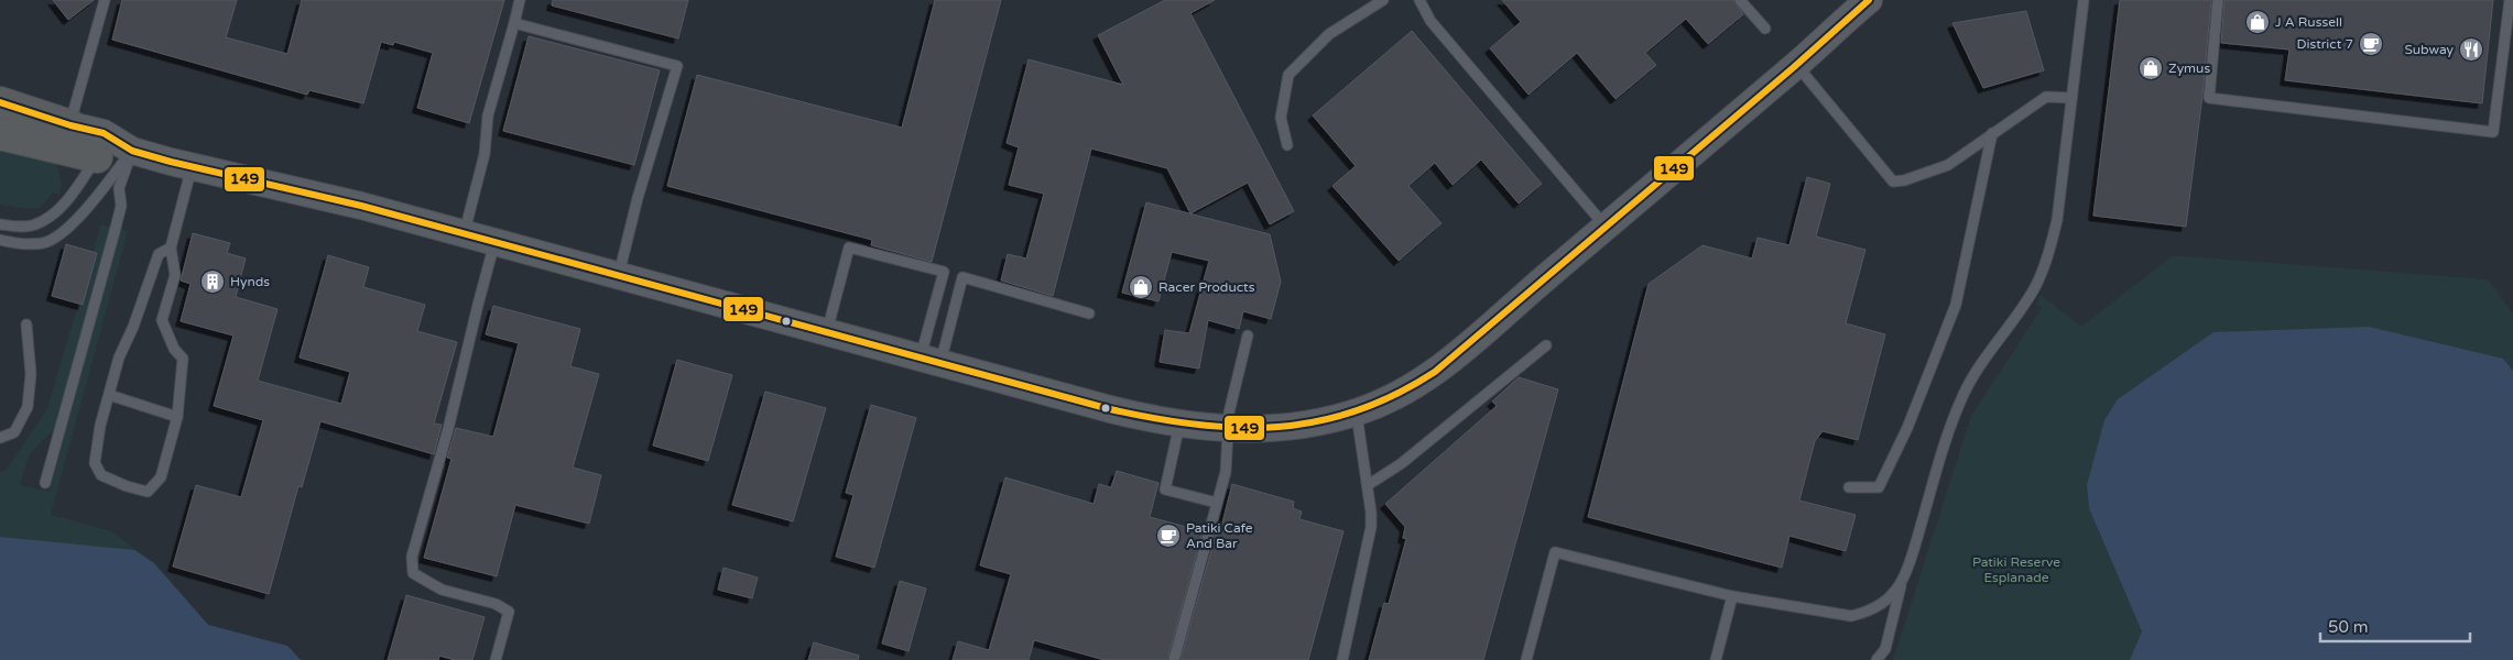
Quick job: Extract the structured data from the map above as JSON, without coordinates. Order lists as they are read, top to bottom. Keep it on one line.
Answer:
{"parks":["Patiki Reserve Esplanade"],"places":{"shop":["J A Russell","Zymus","Racer Products"],"cafe":["District 7","Patiki Cafe And Bar"],"restaurant":["Subway"],"building":["Hynds"]},"lines":["transit line 149"],"scale_bar":"50 m"}
